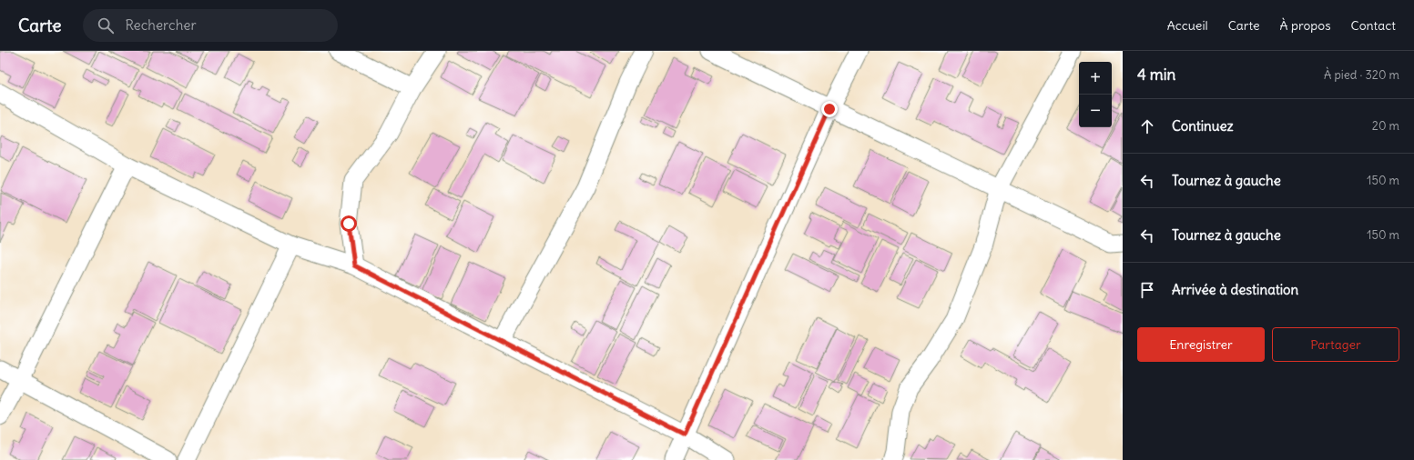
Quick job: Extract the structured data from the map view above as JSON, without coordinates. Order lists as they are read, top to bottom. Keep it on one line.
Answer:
{"page":{"header":"Carte","search":"Rechercher","nav":["Accueil","Carte","À propos","Contact"],"heading":["4 min","À pied · 320 m"],"map_buttons":["+","−"],"list":[["Continuez","20 m"],["Tournez à gauche","150 m"],["Tournez à gauche","150 m"],"Arrivée à destination"],"buttons":["Enregistrer","Partager"]}}
